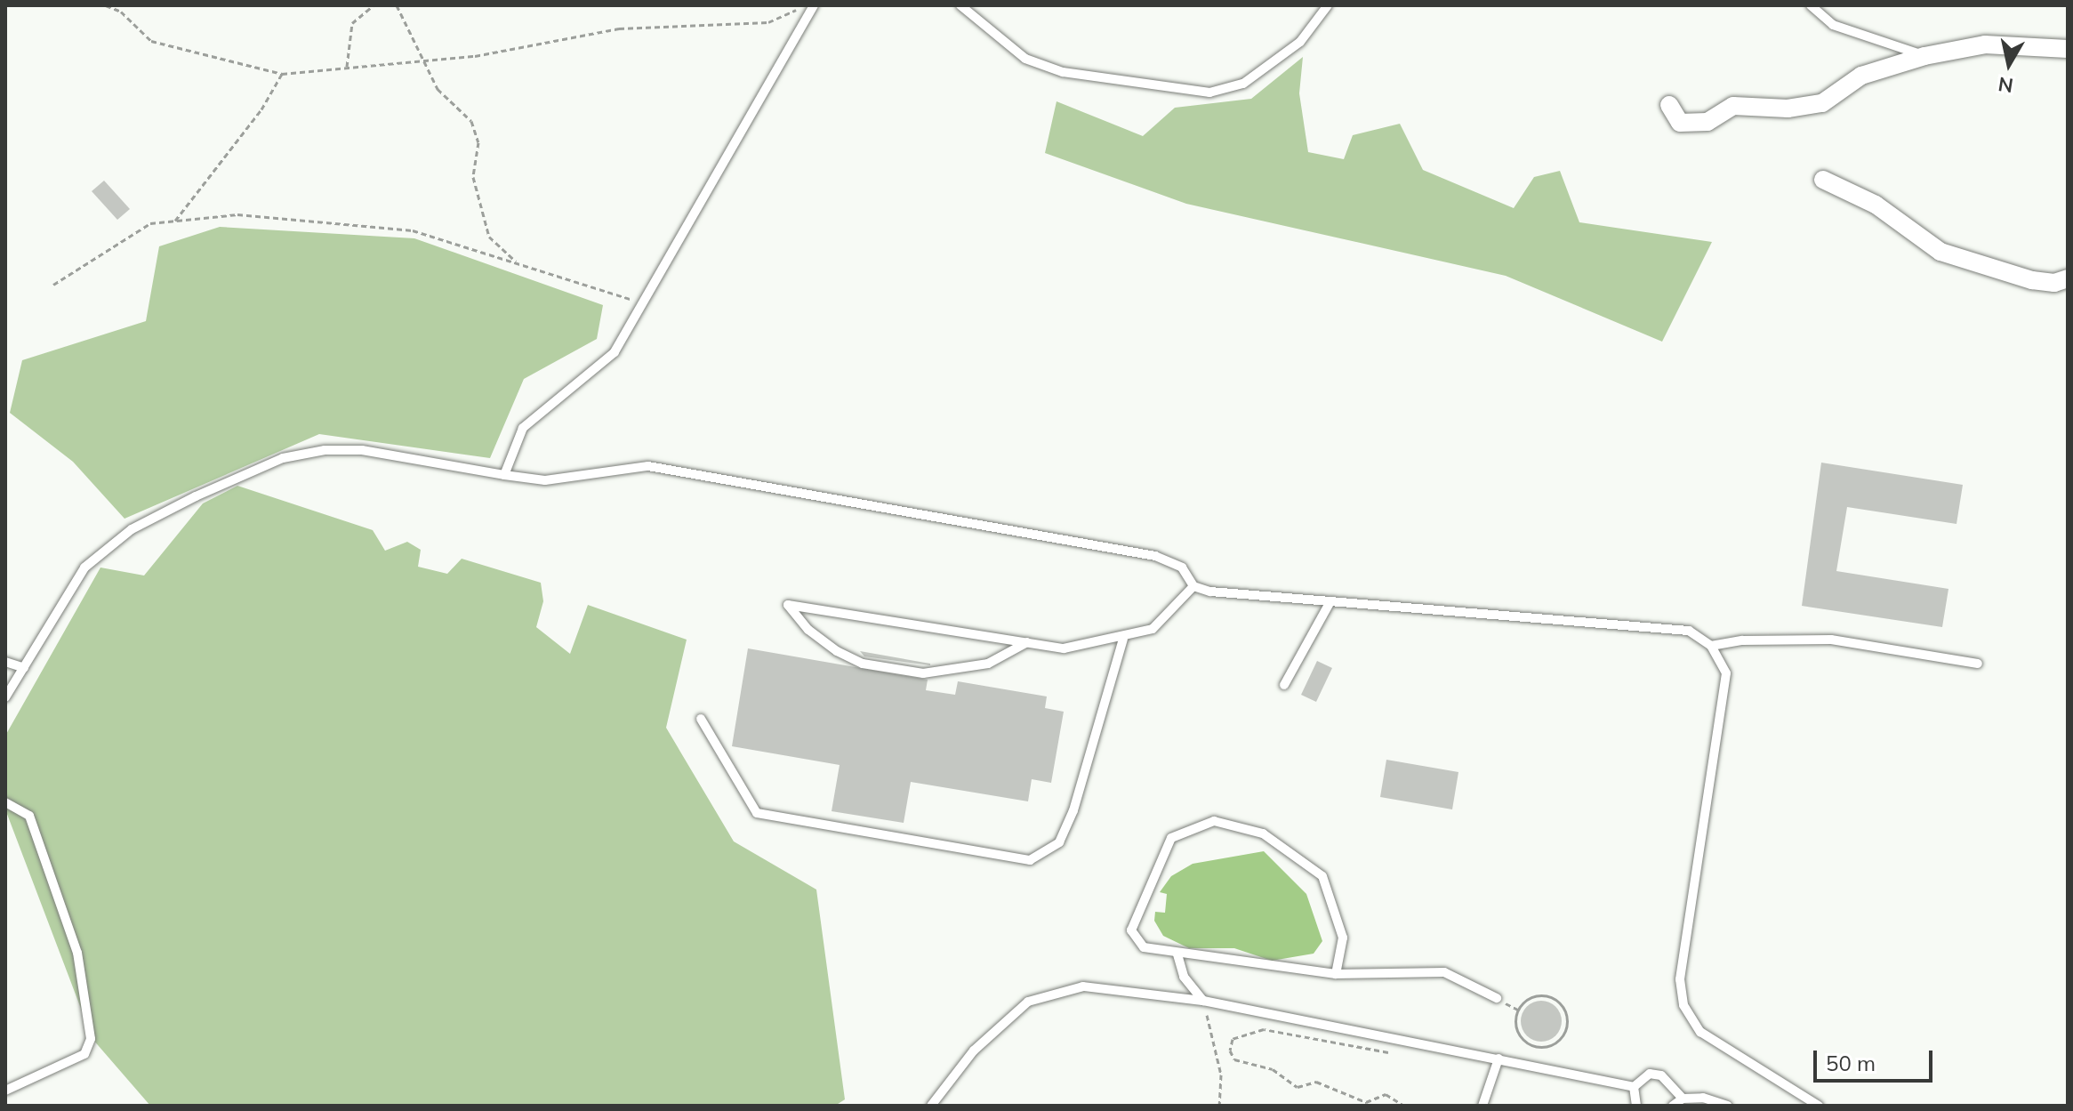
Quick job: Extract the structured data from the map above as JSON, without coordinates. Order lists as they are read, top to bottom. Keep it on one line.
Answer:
{"scale_bar":"50 m","north":"bottom"}
